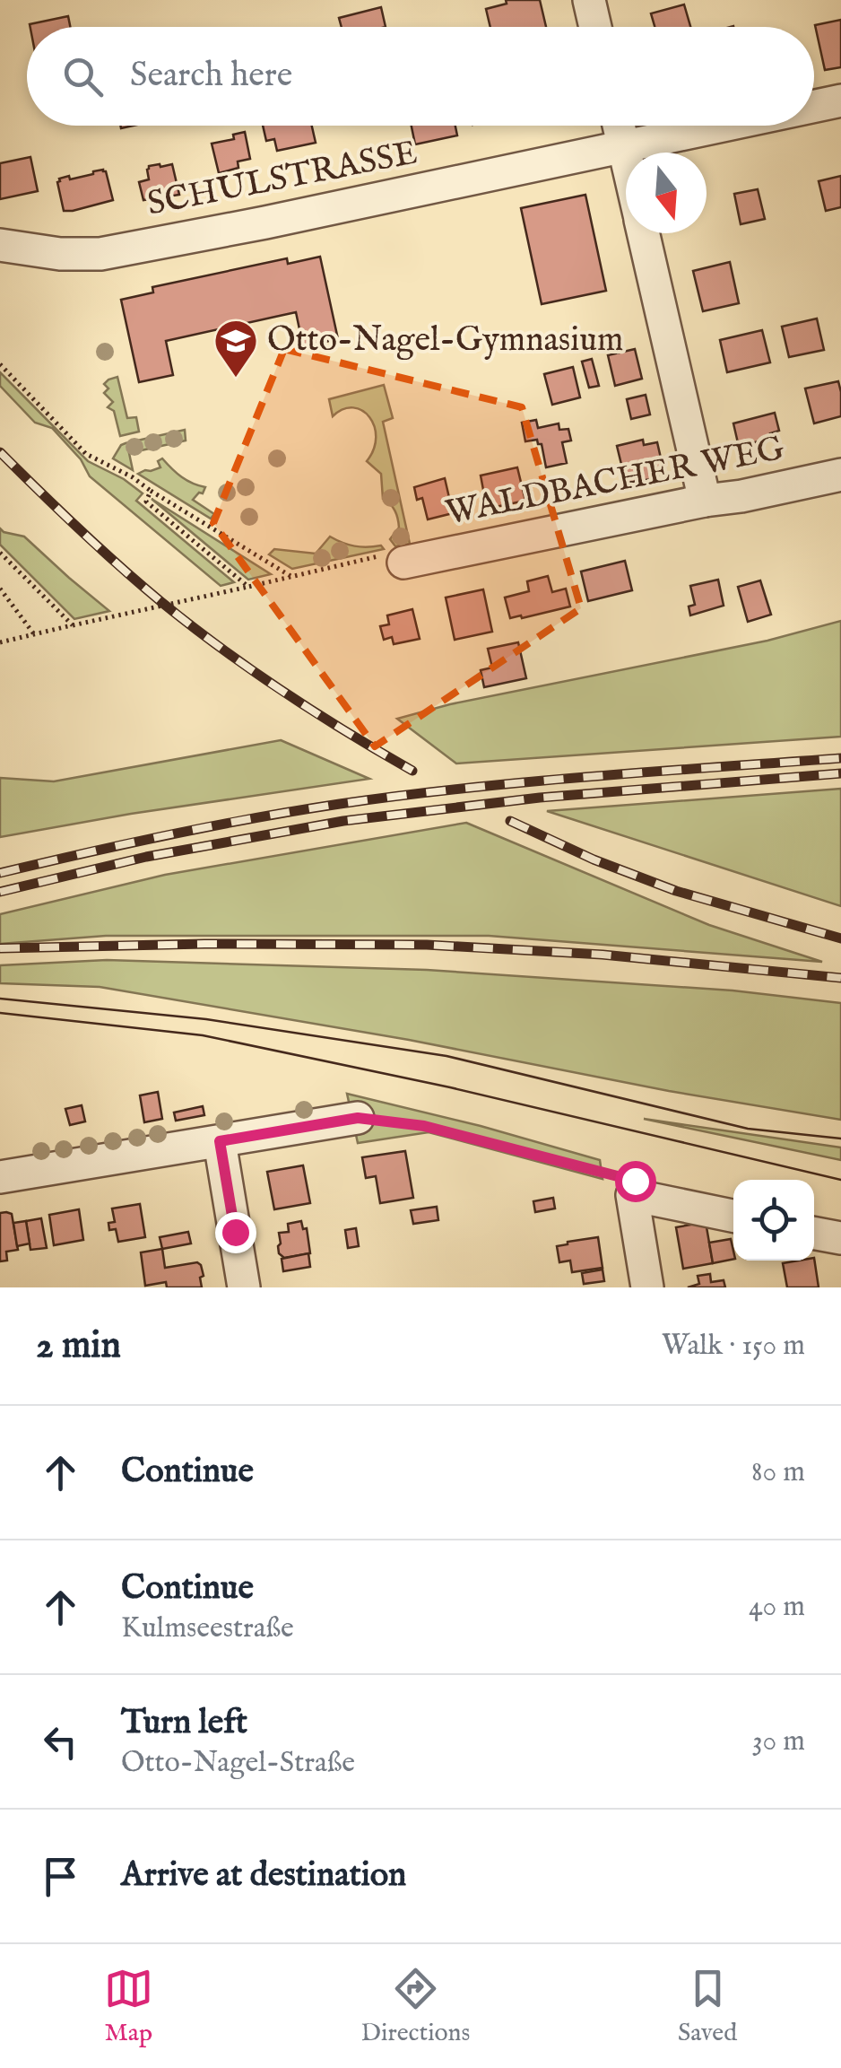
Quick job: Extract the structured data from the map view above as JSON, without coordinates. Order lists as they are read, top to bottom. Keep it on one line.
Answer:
{"streets":{"street":["SCHULSTRASSE","WALDBACHER WEG"]},"places":{"school or university":["Otto-Nagel-Gymnasium"]},"north":"bottom","page":{"search":"Search here","heading":["2 min","Walk · 150 m"],"list":[["Continue","80 m"],["Continue","Kulmseestraße","40 m"],["Turn left","Otto-Nagel-Straße","30 m"],"Arrive at destination"],"nav":["Map","Directions","Saved"]}}
